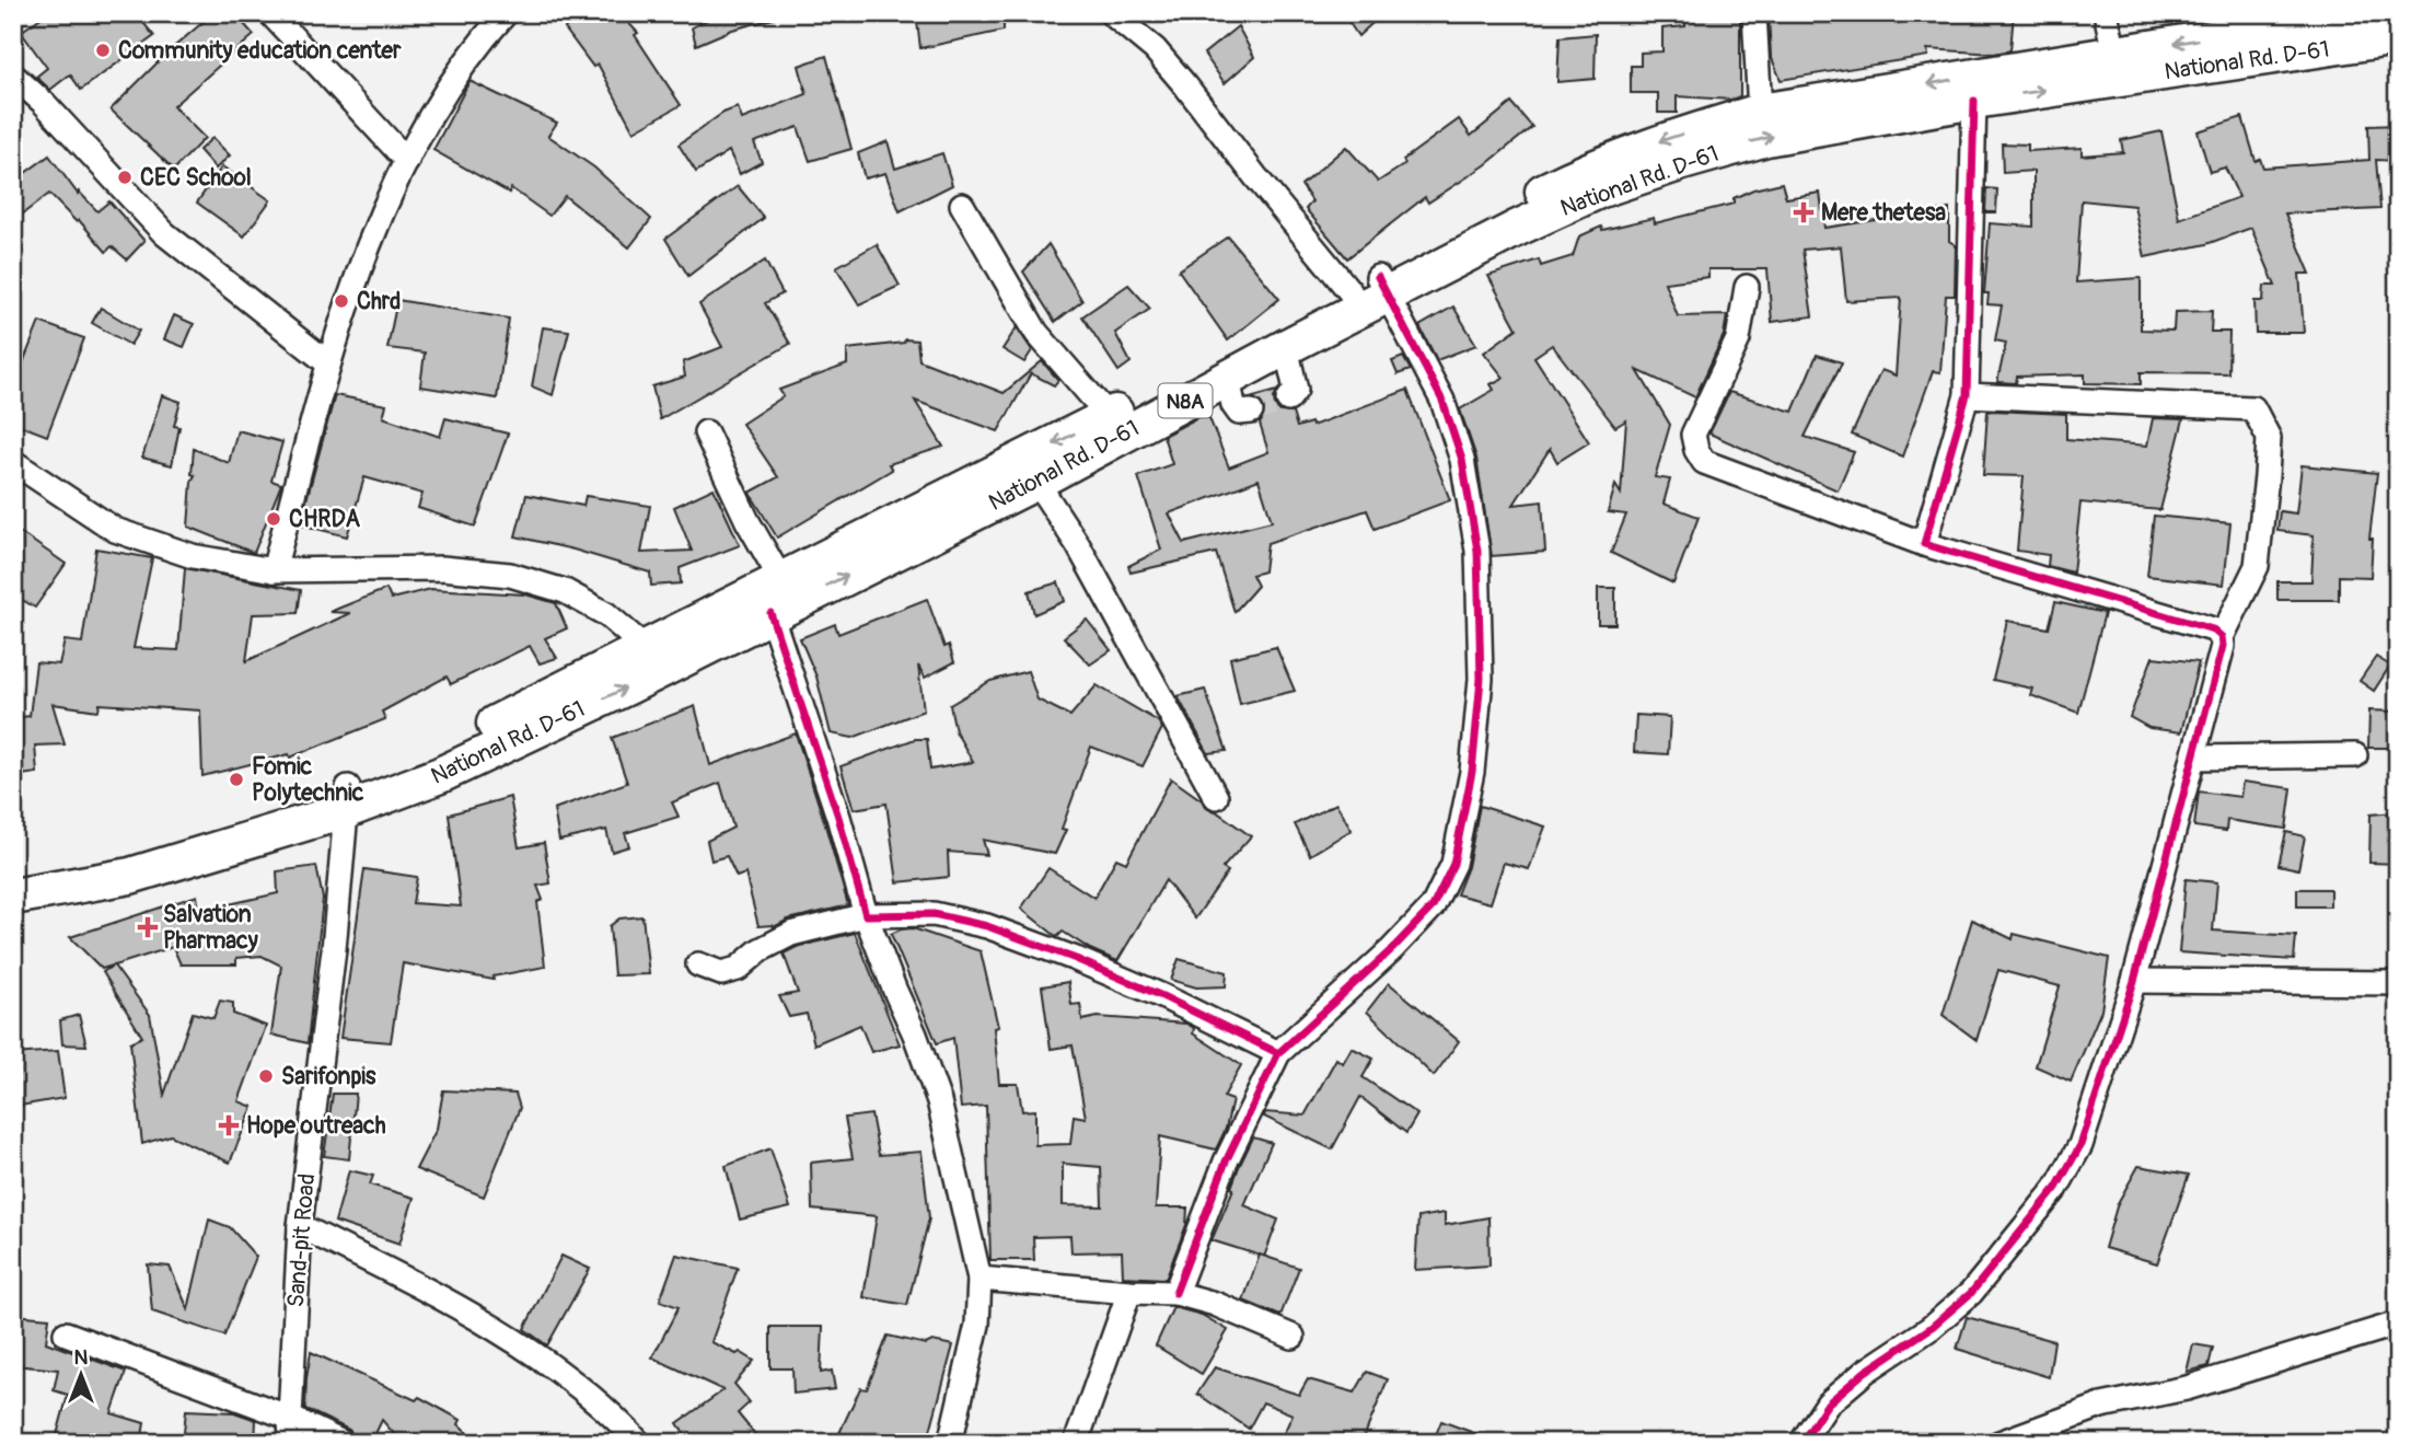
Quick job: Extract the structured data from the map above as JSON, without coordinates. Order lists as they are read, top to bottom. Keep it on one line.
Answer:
{"streets":{"highway":["National Rd. D-61","N8A"],"street":["Sand-pit Road"]},"crossings":[["National Rd. D-61","Sand-pit Road"]],"places":{"other":["Community education center","CEC School","Chrd","CHRDA","Fomic Polytechnic","Sarifonpis"],"health":["Mere thetesa","Salvation Pharmacy","Hope outreach"]},"north":"top"}
